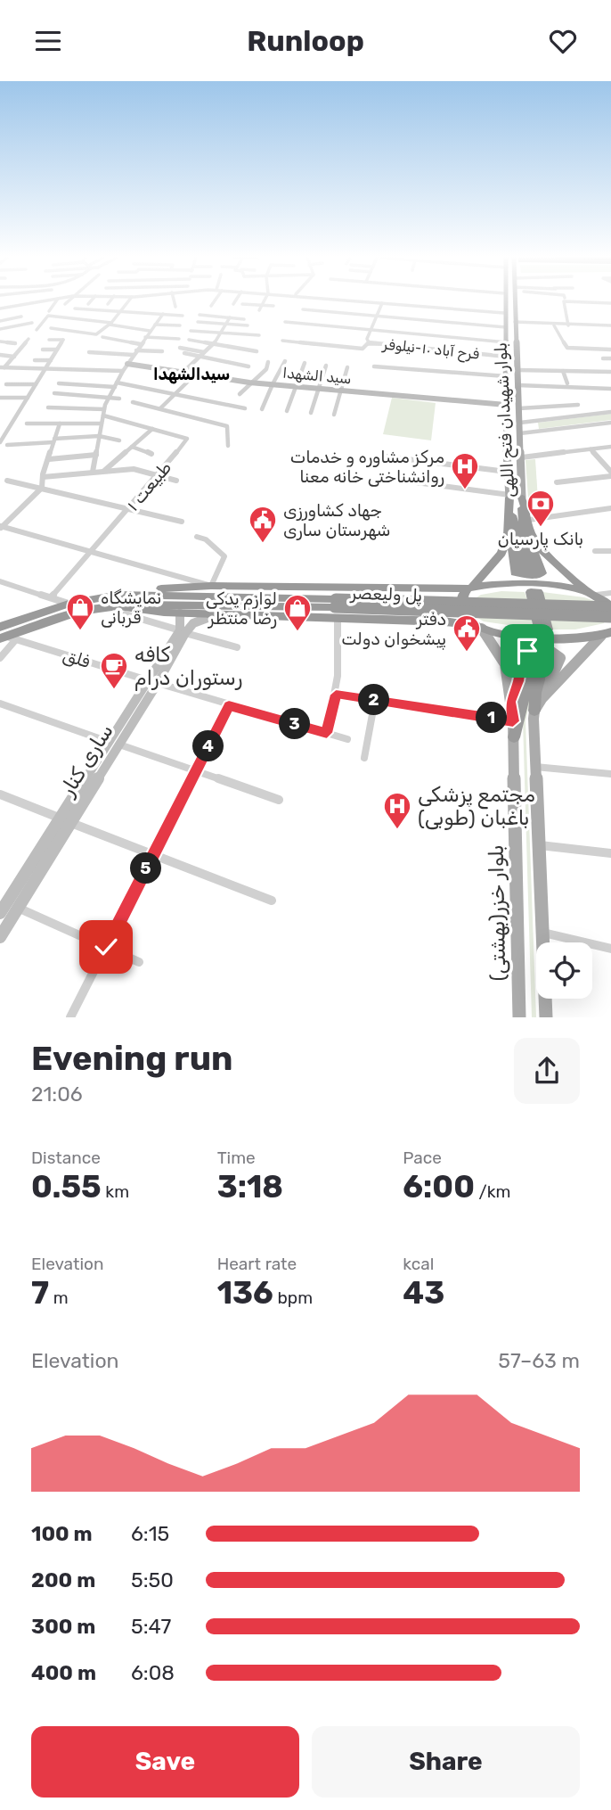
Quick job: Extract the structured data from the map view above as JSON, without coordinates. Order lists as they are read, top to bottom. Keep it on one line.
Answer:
{"streets":{"highway":["بلوار شهیدان فتح اللهی","پل ولیعصر"],"main road":["بلوار خزر(بهشتی)"],"street":["فرح آباد ۱۰-نیلوفر","سید الشهدا","طبیعت ۱","فلق","ساری کنار"]},"crossings":[["فرح آباد ۱۰-نیلوفر","بلوار شهیدان فتح اللهی"],["سید الشهدا","بلوار شهیدان فتح اللهی"],["فلق","ساری کنار"]],"districts":["سیدالشهدا"],"places":{"hospital":["مرکز مشاوره و خدمات روانشناختی خانه معنا","مجتمع پزشکی باغبان (طوبی)"],"bank":["بانک پارسیان"],"public building":["جهاد کشاورزی شهرستان ساری","دفتر پیشخوان دولت"],"shop":["نمایشگاه قربانی","لوازم یدکی رضا منتظر"],"cafe":["کافه رستوران درام"]},"page":{"header":"Runloop","pins":["2","1","3","4","5"],"heading":["Evening run","21:06"],"stats":[["Distance","0.55 km"],["Time","3:18"],["Pace","6:00 /km"],["Elevation","7 m"],["Heart rate","136 bpm"],["kcal","43"]],"chart":["Elevation","57–63 m"],"list":[{"name":"100 m","note":"6:15"},{"name":"200 m","note":"5:50"},{"name":"300 m","note":"5:47"},{"name":"400 m","note":"6:08"}],"buttons":["Save","Share"]}}
